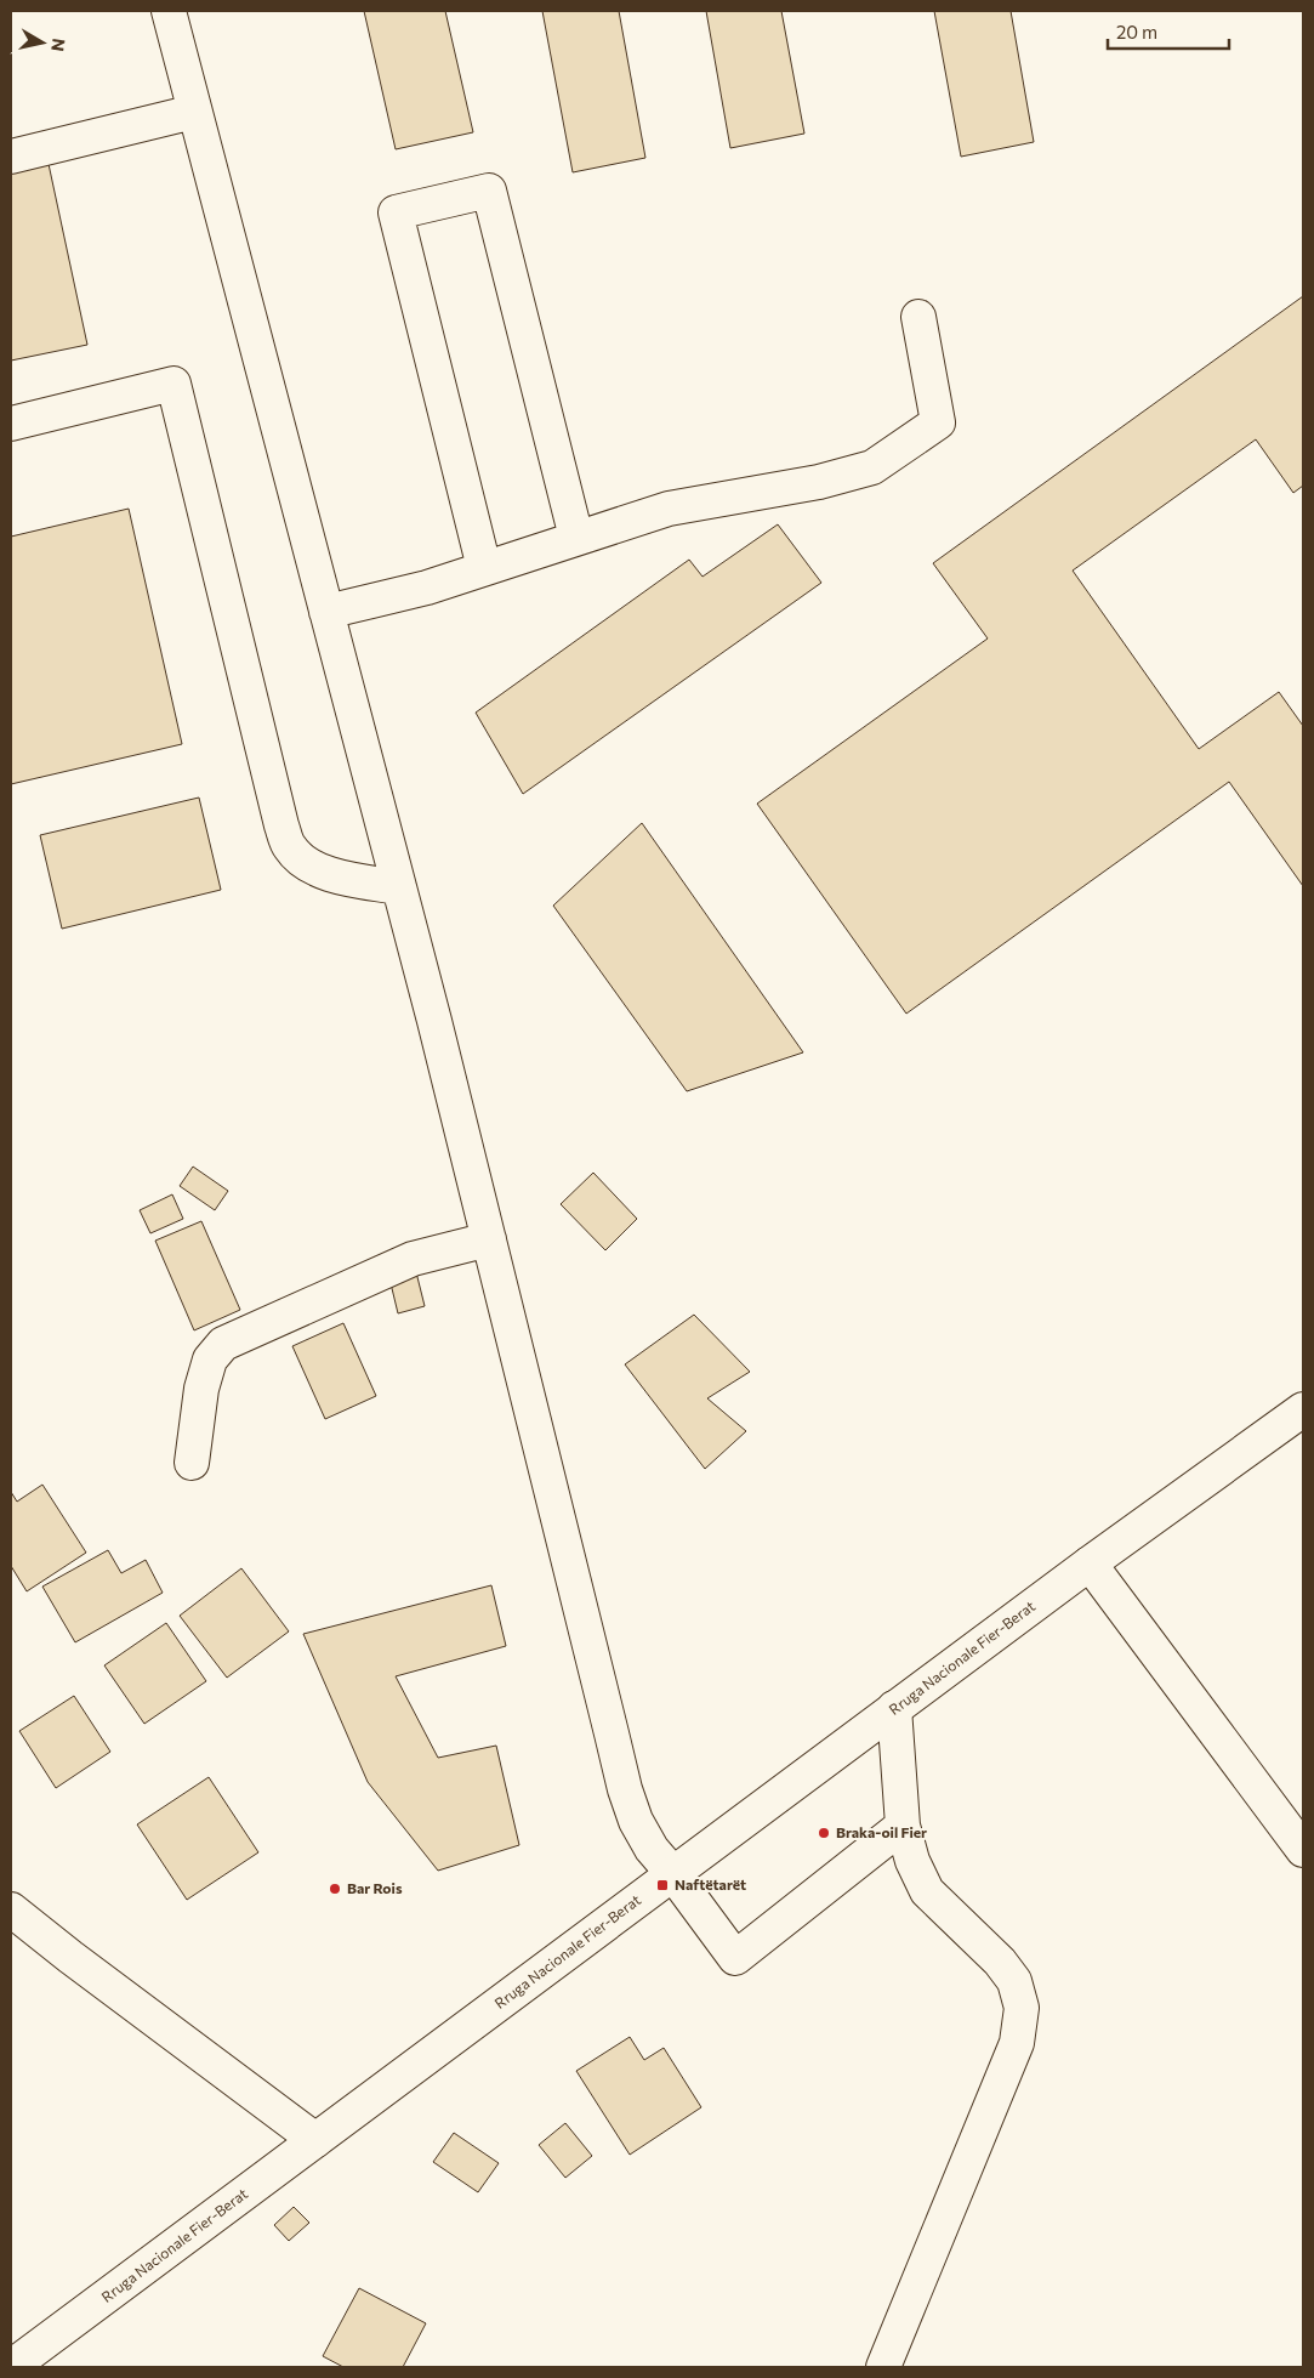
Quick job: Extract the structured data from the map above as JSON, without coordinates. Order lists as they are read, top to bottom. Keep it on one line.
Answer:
{"streets":{"street":["Rruga Nacionale Fier-Berat"]},"places":{"other":["Braka-oil Fier","Bar Rois"],"transit":["Naftëtarët"]},"scale_bar":"20 m","north":"right"}
